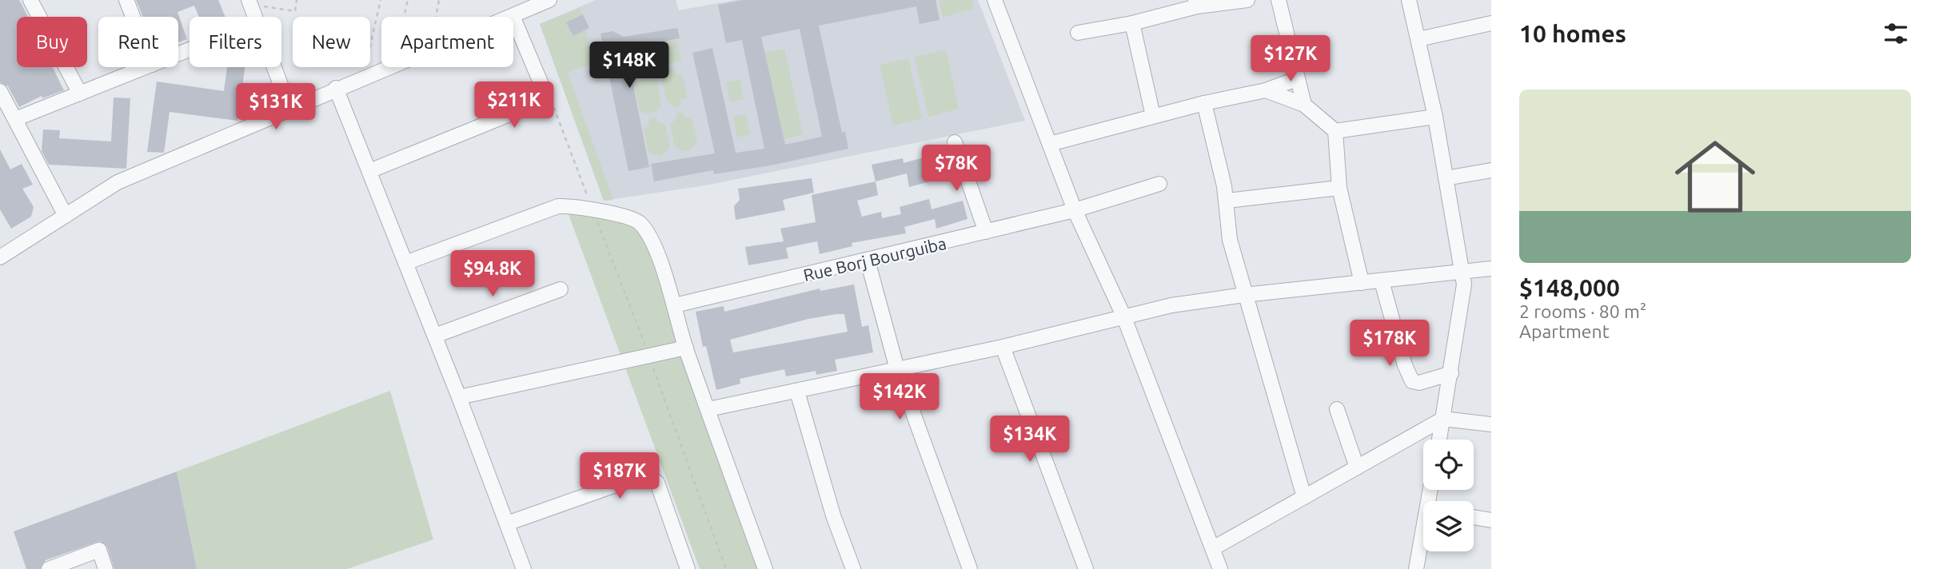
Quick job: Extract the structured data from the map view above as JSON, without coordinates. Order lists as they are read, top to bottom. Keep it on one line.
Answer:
{"streets":{"street":["Rue Borj Bourguiba"]},"page":{"heading":"10 homes","chip":["Buy","Rent","Filters","New","Apartment"],"price":["$127K","$148K","$211K","$131K","$78K","$94.8K","$178K","$142K","$134K","$187K"],"list":[{"name":"$148,000","note":"2 rooms · 80 m² · Apartment"}]}}
